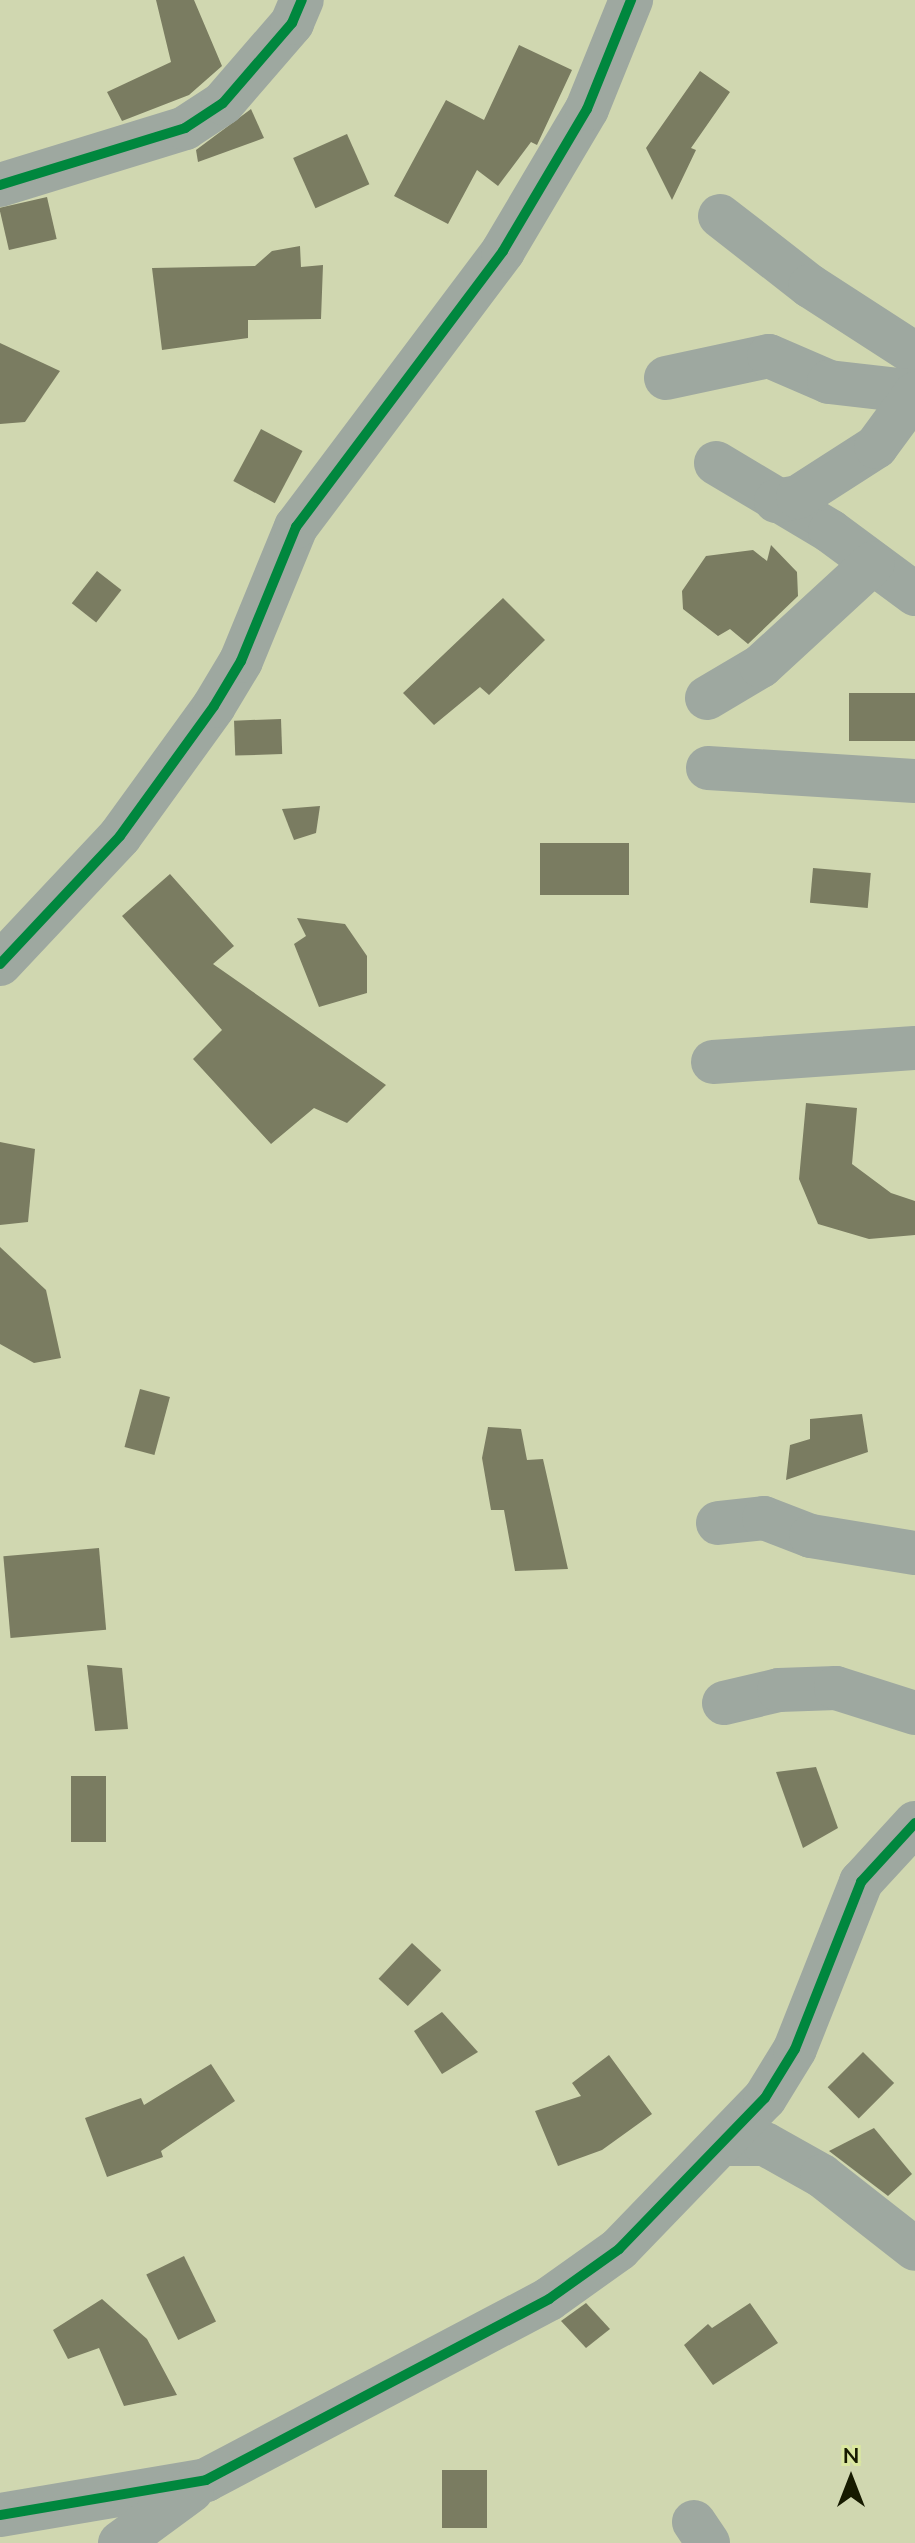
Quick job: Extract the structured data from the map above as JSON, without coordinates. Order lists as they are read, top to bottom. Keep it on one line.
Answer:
{"north":"top"}
